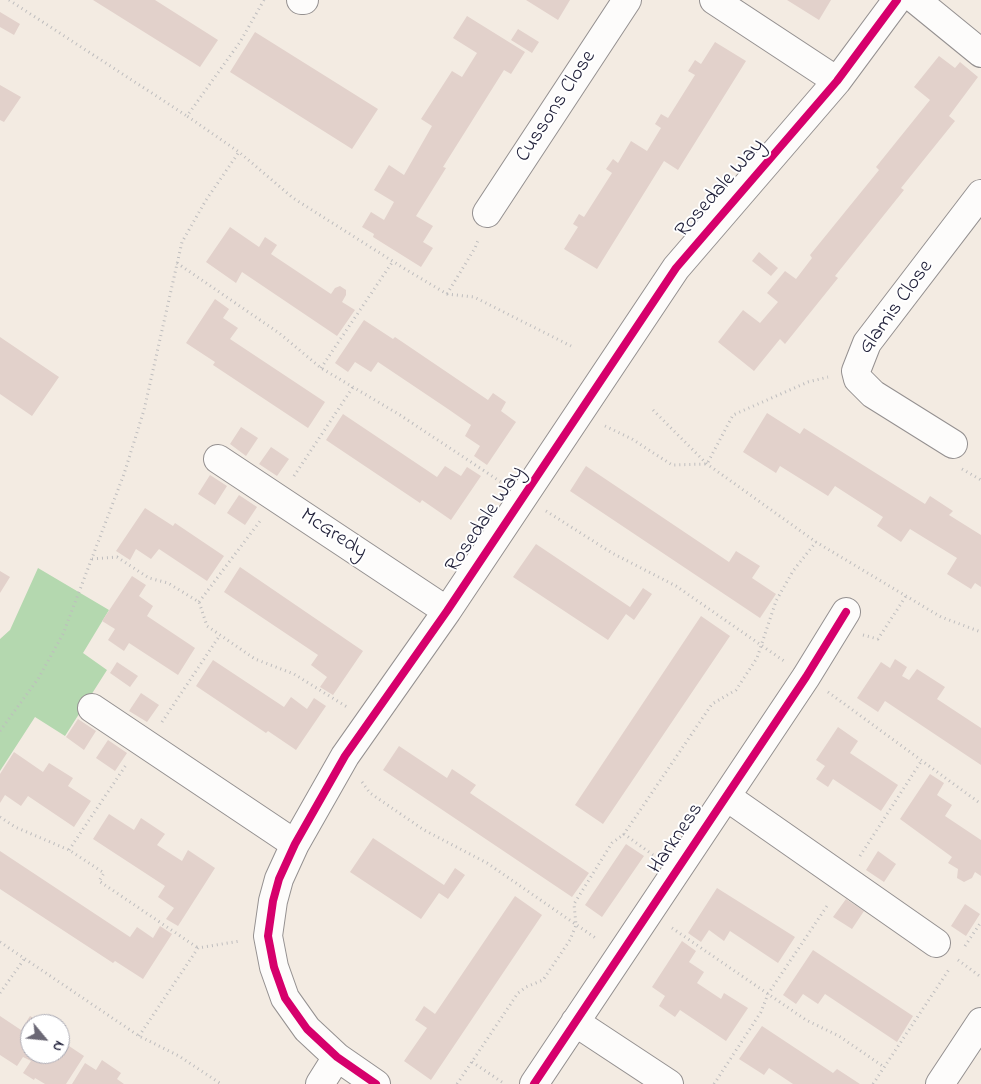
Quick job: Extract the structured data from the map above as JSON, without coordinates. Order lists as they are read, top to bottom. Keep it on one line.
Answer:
{"streets":{"street":["Cussons Close","Rosedale Way","Glamis Close","McGredy","Harkness"]},"crossings":[["Rosedale Way","McGredy"]],"north":"bottom right"}
